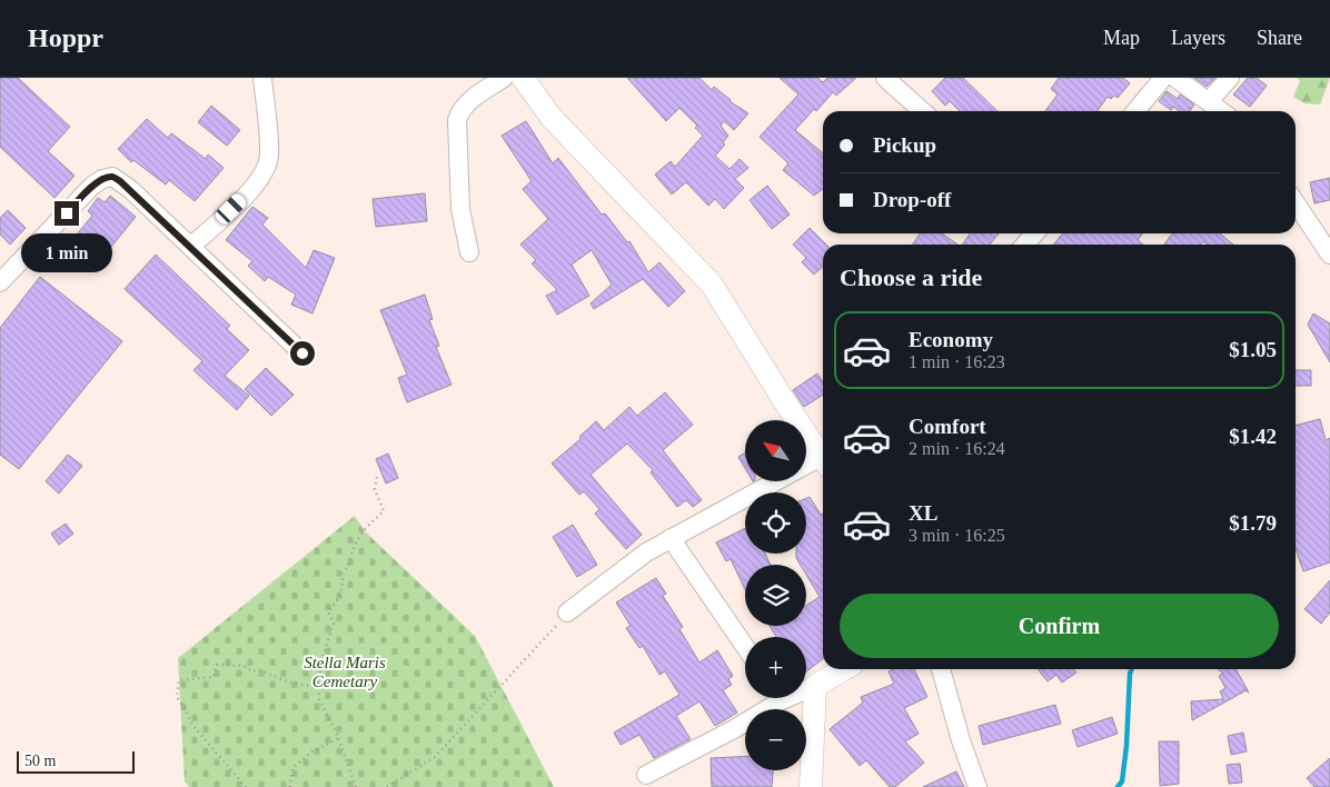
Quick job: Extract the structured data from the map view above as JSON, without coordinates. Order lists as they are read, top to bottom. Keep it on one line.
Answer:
{"parks":["Stella Maris Cemetary"],"scale_bar":"50 m","north":"top left","page":{"header":"Hoppr","nav":["Map","Layers","Share"],"banner":["Pickup","Drop-off"],"bubble":"1 min","heading":"Choose a ride","list":[{"name":"Economy","note":"1 min · 16:23","value":"$1.05"},{"name":"Comfort","note":"2 min · 16:24","value":"$1.42"},{"name":"XL","note":"3 min · 16:25","value":"$1.79"}],"map_buttons":["+","−"],"buttons":"Confirm","scale":"50 m"}}
